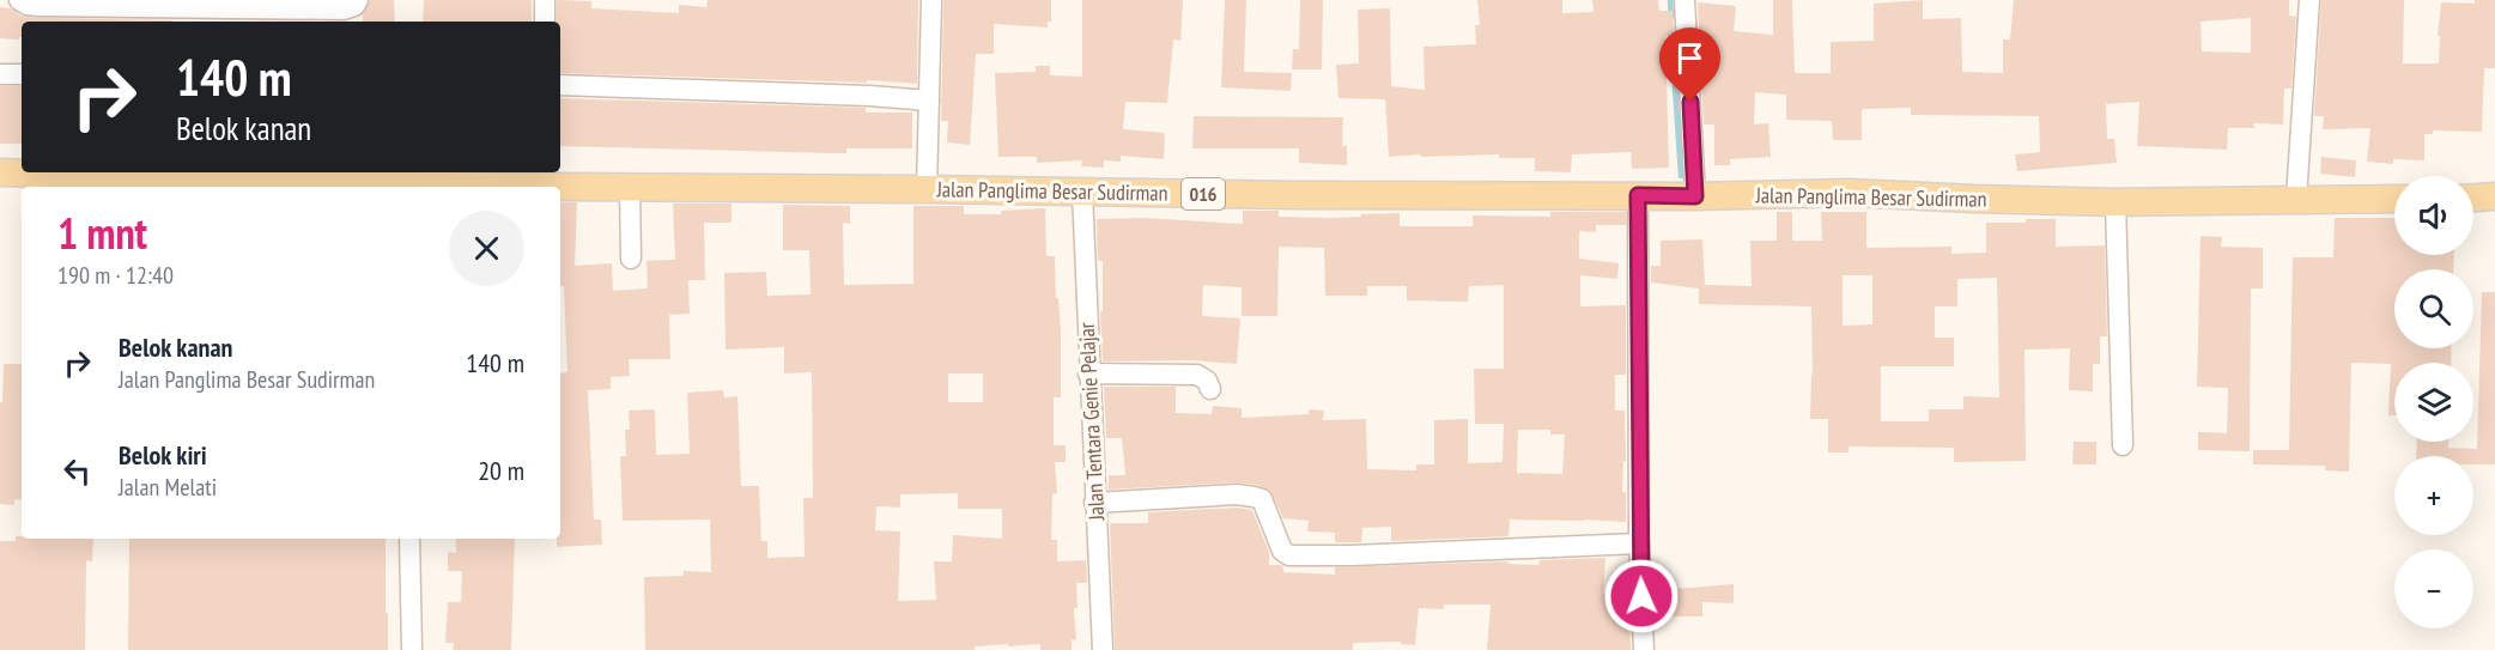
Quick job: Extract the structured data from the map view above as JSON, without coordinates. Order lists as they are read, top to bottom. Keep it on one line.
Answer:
{"streets":{"main road":["Jalan Panglima Besar Sudirman","016"],"street":["Jalan Tentara Genie Pelajar"]},"crossings":[["Jalan Panglima Besar Sudirman","Jalan Tentara Genie Pelajar"]],"page":{"turn":["140 m","Belok kanan"],"map_buttons":["+","−"],"heading":["1 mnt","190 m · 12:40"],"list":[{"name":"Belok kanan","note":"Jalan Panglima Besar Sudirman","value":"140 m"},{"name":"Belok kiri","note":"Jalan Melati","value":"20 m"}]}}
